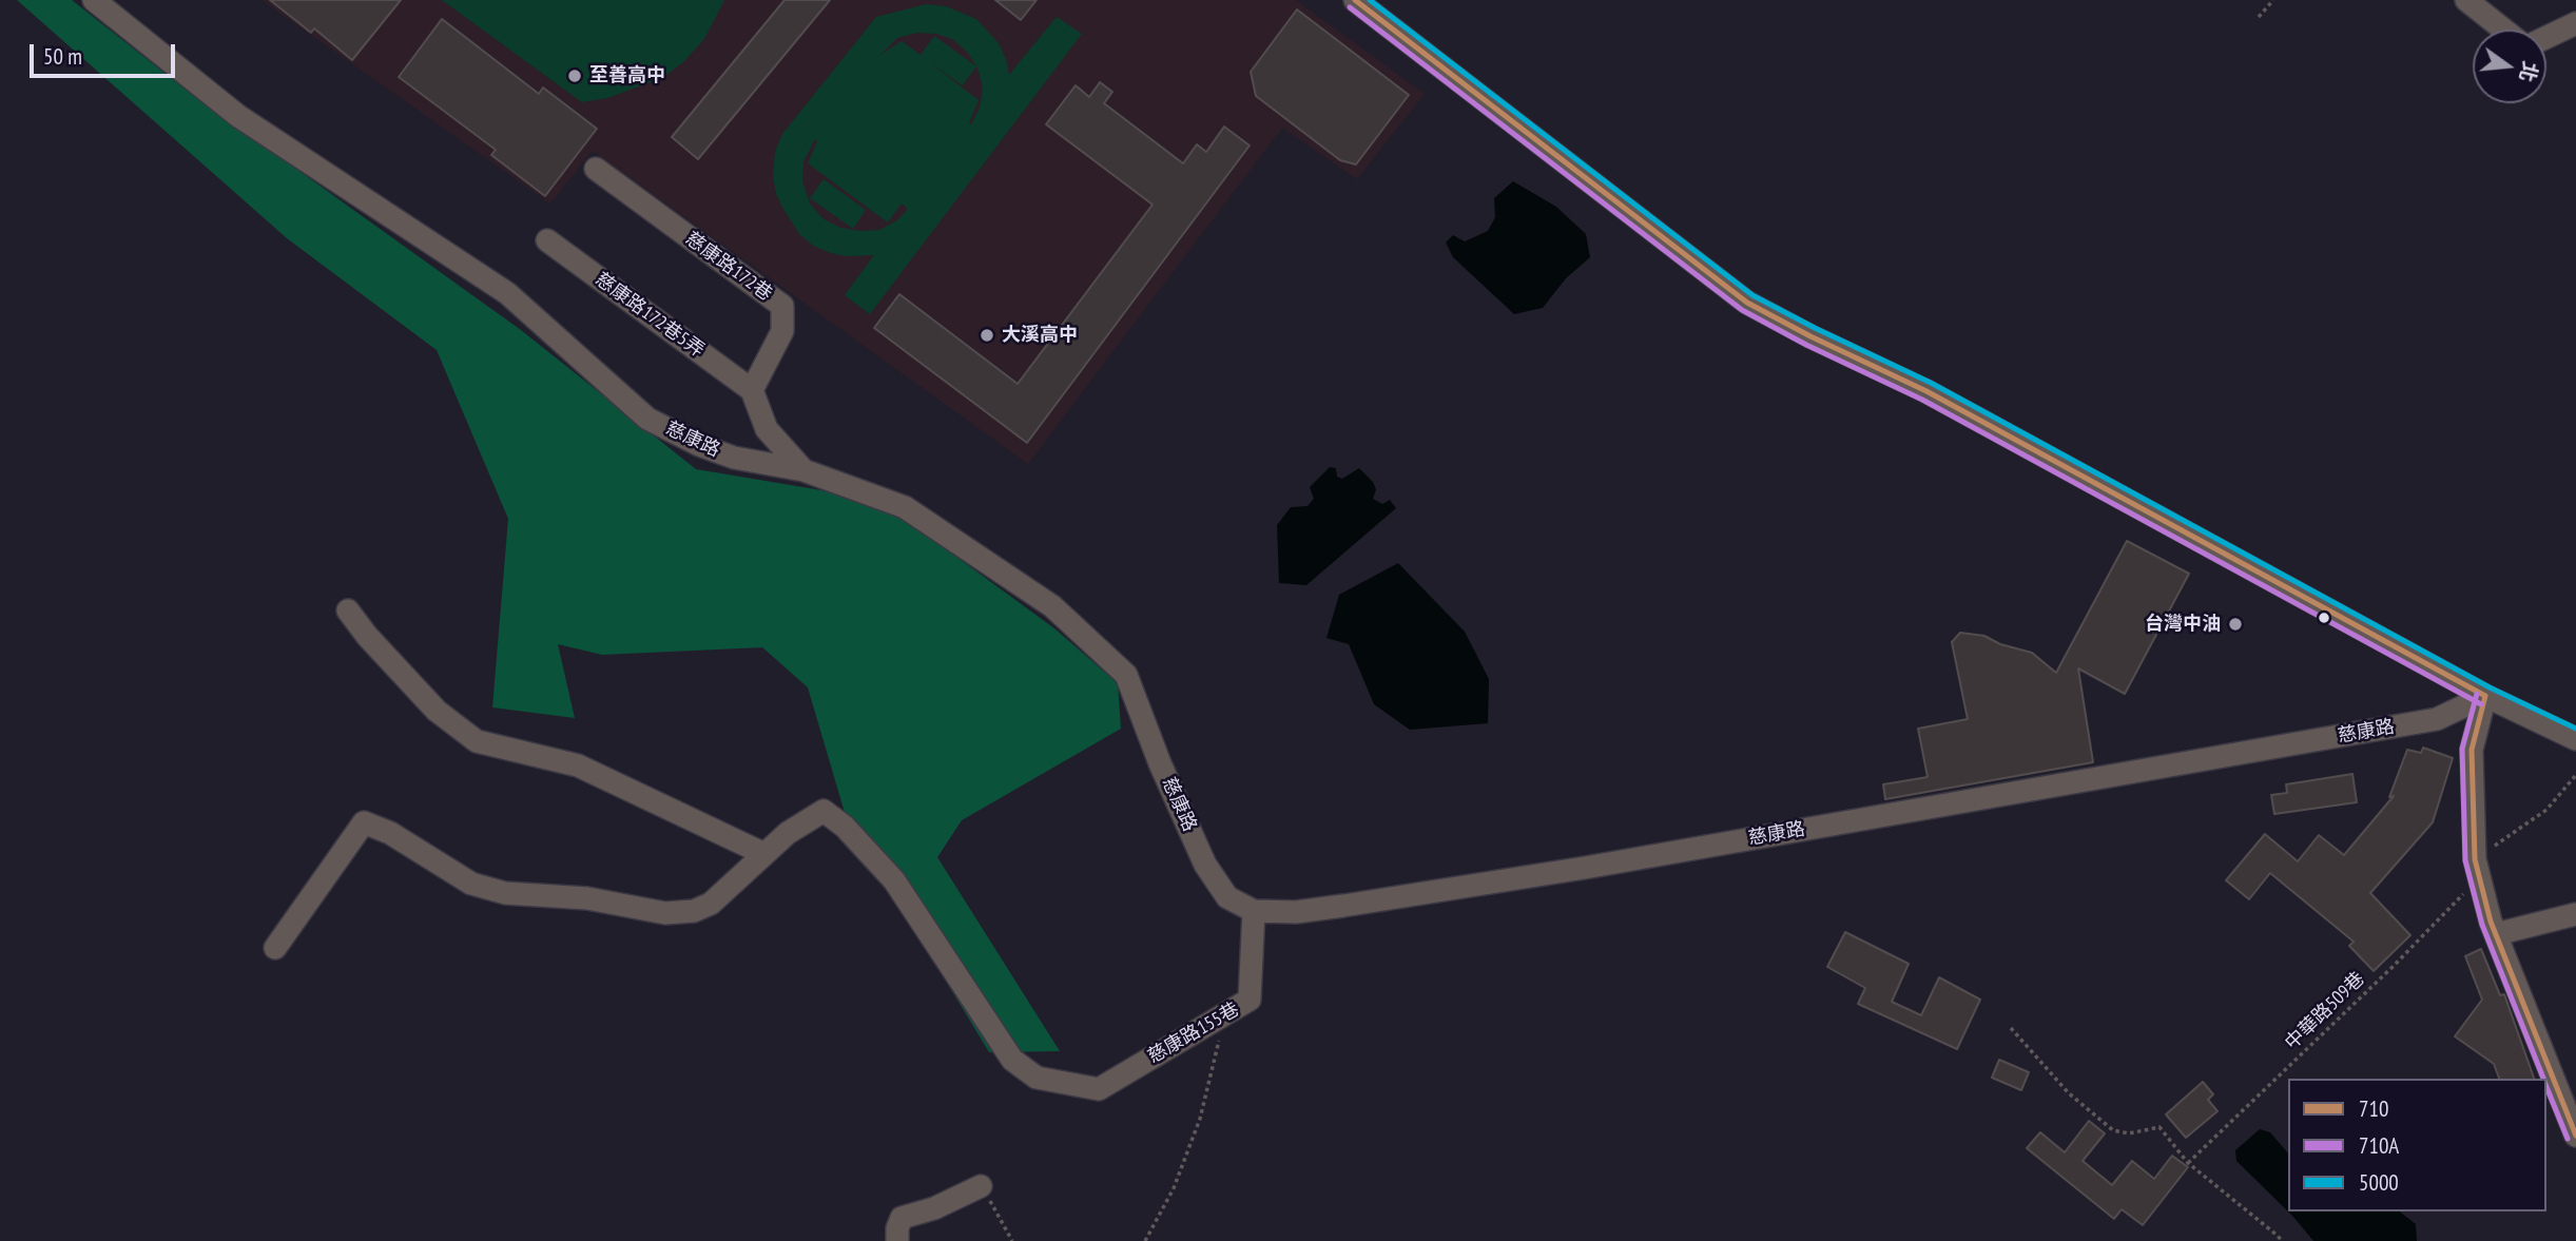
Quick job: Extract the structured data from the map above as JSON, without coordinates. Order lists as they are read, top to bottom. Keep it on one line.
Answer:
{"streets":{"street":["慈康路172巷","慈康路172巷5弄","慈康路","慈康路155巷"],"path":["中華路509巷"]},"crossings":[["慈康路172巷","慈康路172巷5弄"],["慈康路","慈康路155巷"]],"places":["至善高中","大溪高中","台灣中油"],"lines":["transit line 710","transit line 5000","transit line 710A"],"legend":["710","710A","5000"],"scale_bar":"50 m","north":"right"}
